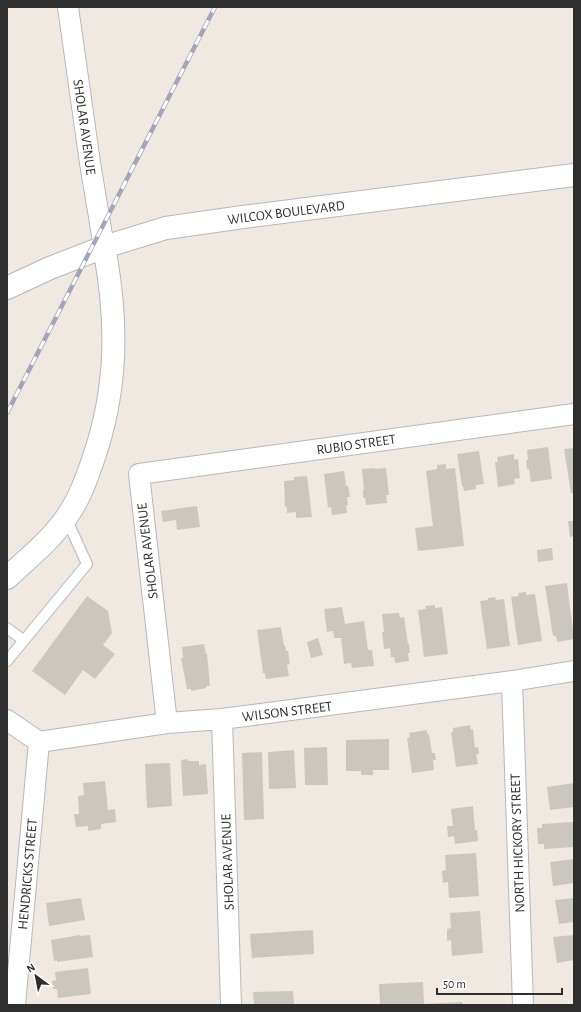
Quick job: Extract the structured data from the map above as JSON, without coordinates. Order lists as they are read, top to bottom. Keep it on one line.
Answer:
{"streets":{"main road":["WILCOX BOULEVARD"],"street":["SHOLAR AVENUE","RUBIO STREET","WILSON STREET","NORTH HICKORY STREET","HENDRICKS STREET"]},"crossings":[["SHOLAR AVENUE","WILCOX BOULEVARD"],["SHOLAR AVENUE","RUBIO STREET"],["SHOLAR AVENUE","WILSON STREET"],["WILSON STREET","NORTH HICKORY STREET"],["WILSON STREET","HENDRICKS STREET"]],"scale_bar":"50 m","north":"top left"}
